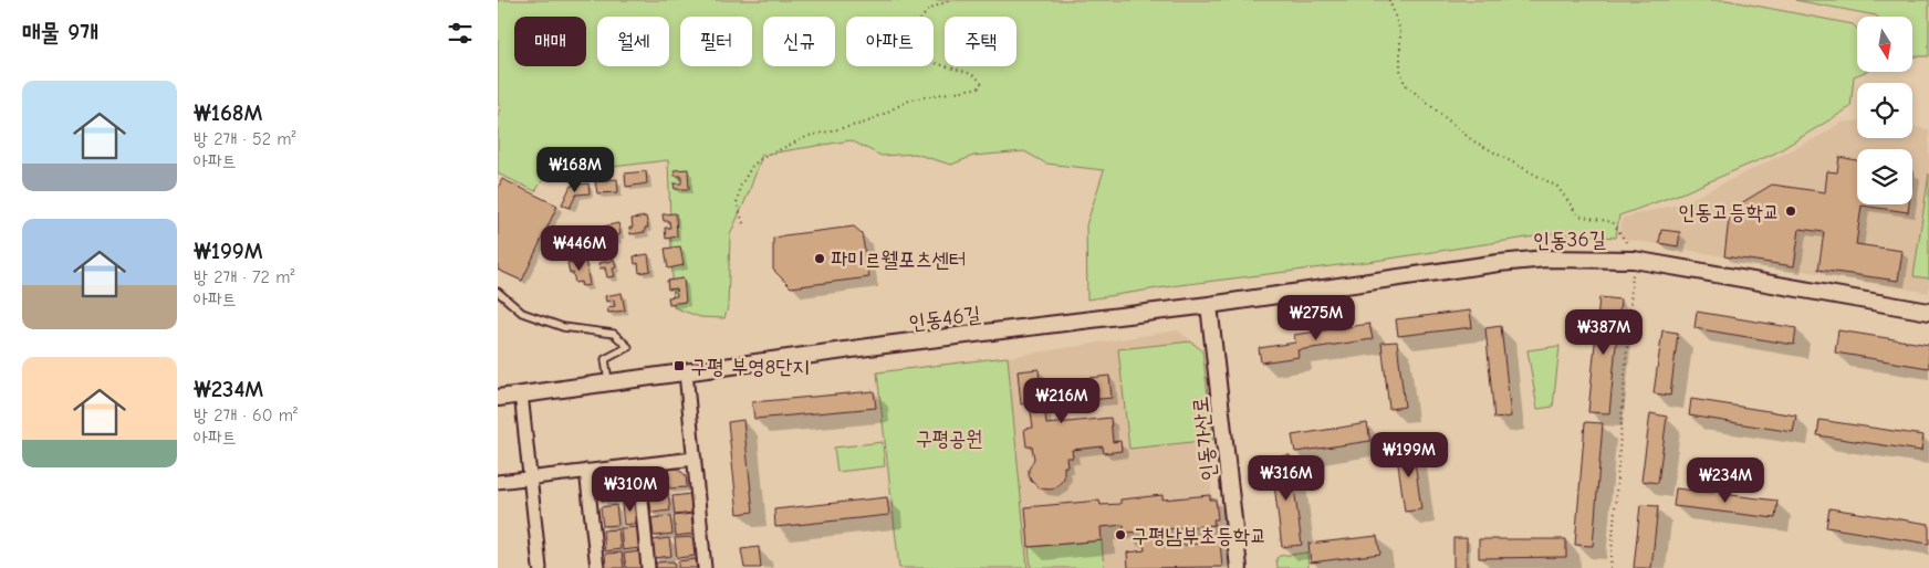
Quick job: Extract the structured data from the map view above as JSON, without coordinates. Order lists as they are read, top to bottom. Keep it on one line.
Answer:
{"streets":{"street":["인동36길","인동46길","인동가산로"]},"crossings":[["인동36길","인동46길"],["인동36길","인동가산로"],["인동46길","인동가산로"]],"parks":["구평공원"],"places":{"other":["인동고등학교","파미르웰포츠센터","구평남부초등학교"],"transit":["구평 부영8단지"]},"north":"bottom","page":{"heading":"매물 9개","chip":["매매","월세","필터","신규","아파트","주택"],"list":[{"name":"₩168M","note":"방 2개 · 52 m² · 아파트"},{"name":"₩199M","note":"방 2개 · 72 m² · 아파트"},{"name":"₩234M","note":"방 2개 · 60 m² · 아파트"}],"price":["₩168M","₩446M","₩275M","₩387M","₩216M","₩199M","₩316M","₩234M","₩310M"]}}
